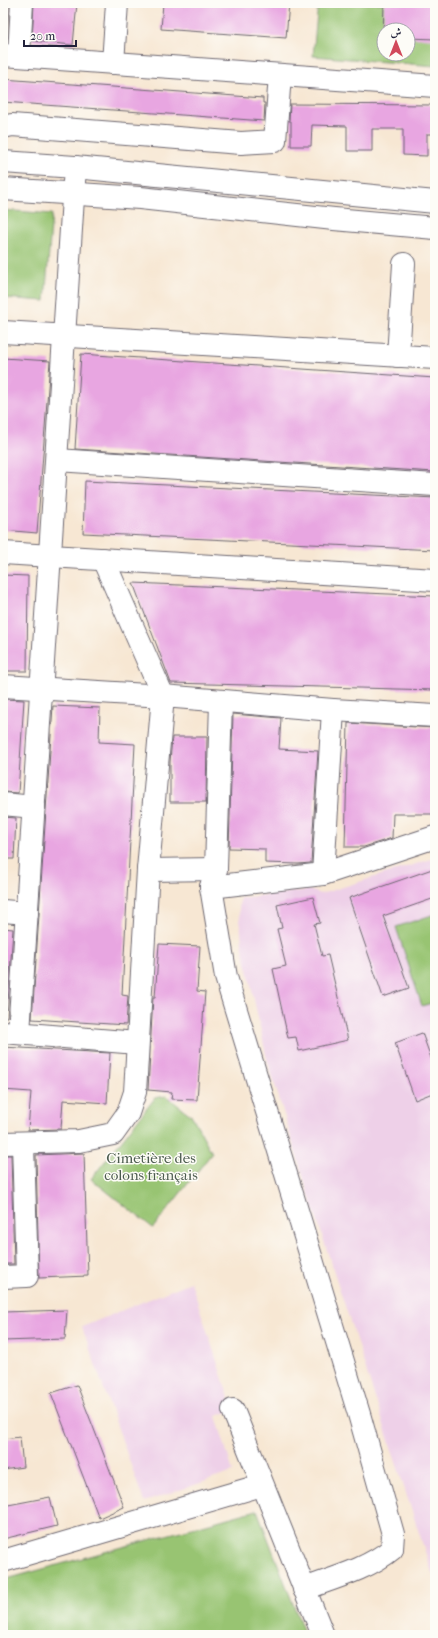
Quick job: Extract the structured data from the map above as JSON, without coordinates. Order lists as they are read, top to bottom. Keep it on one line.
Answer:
{"parks":["Cimetière des colons français"],"scale_bar":"20 m","north":"top"}
